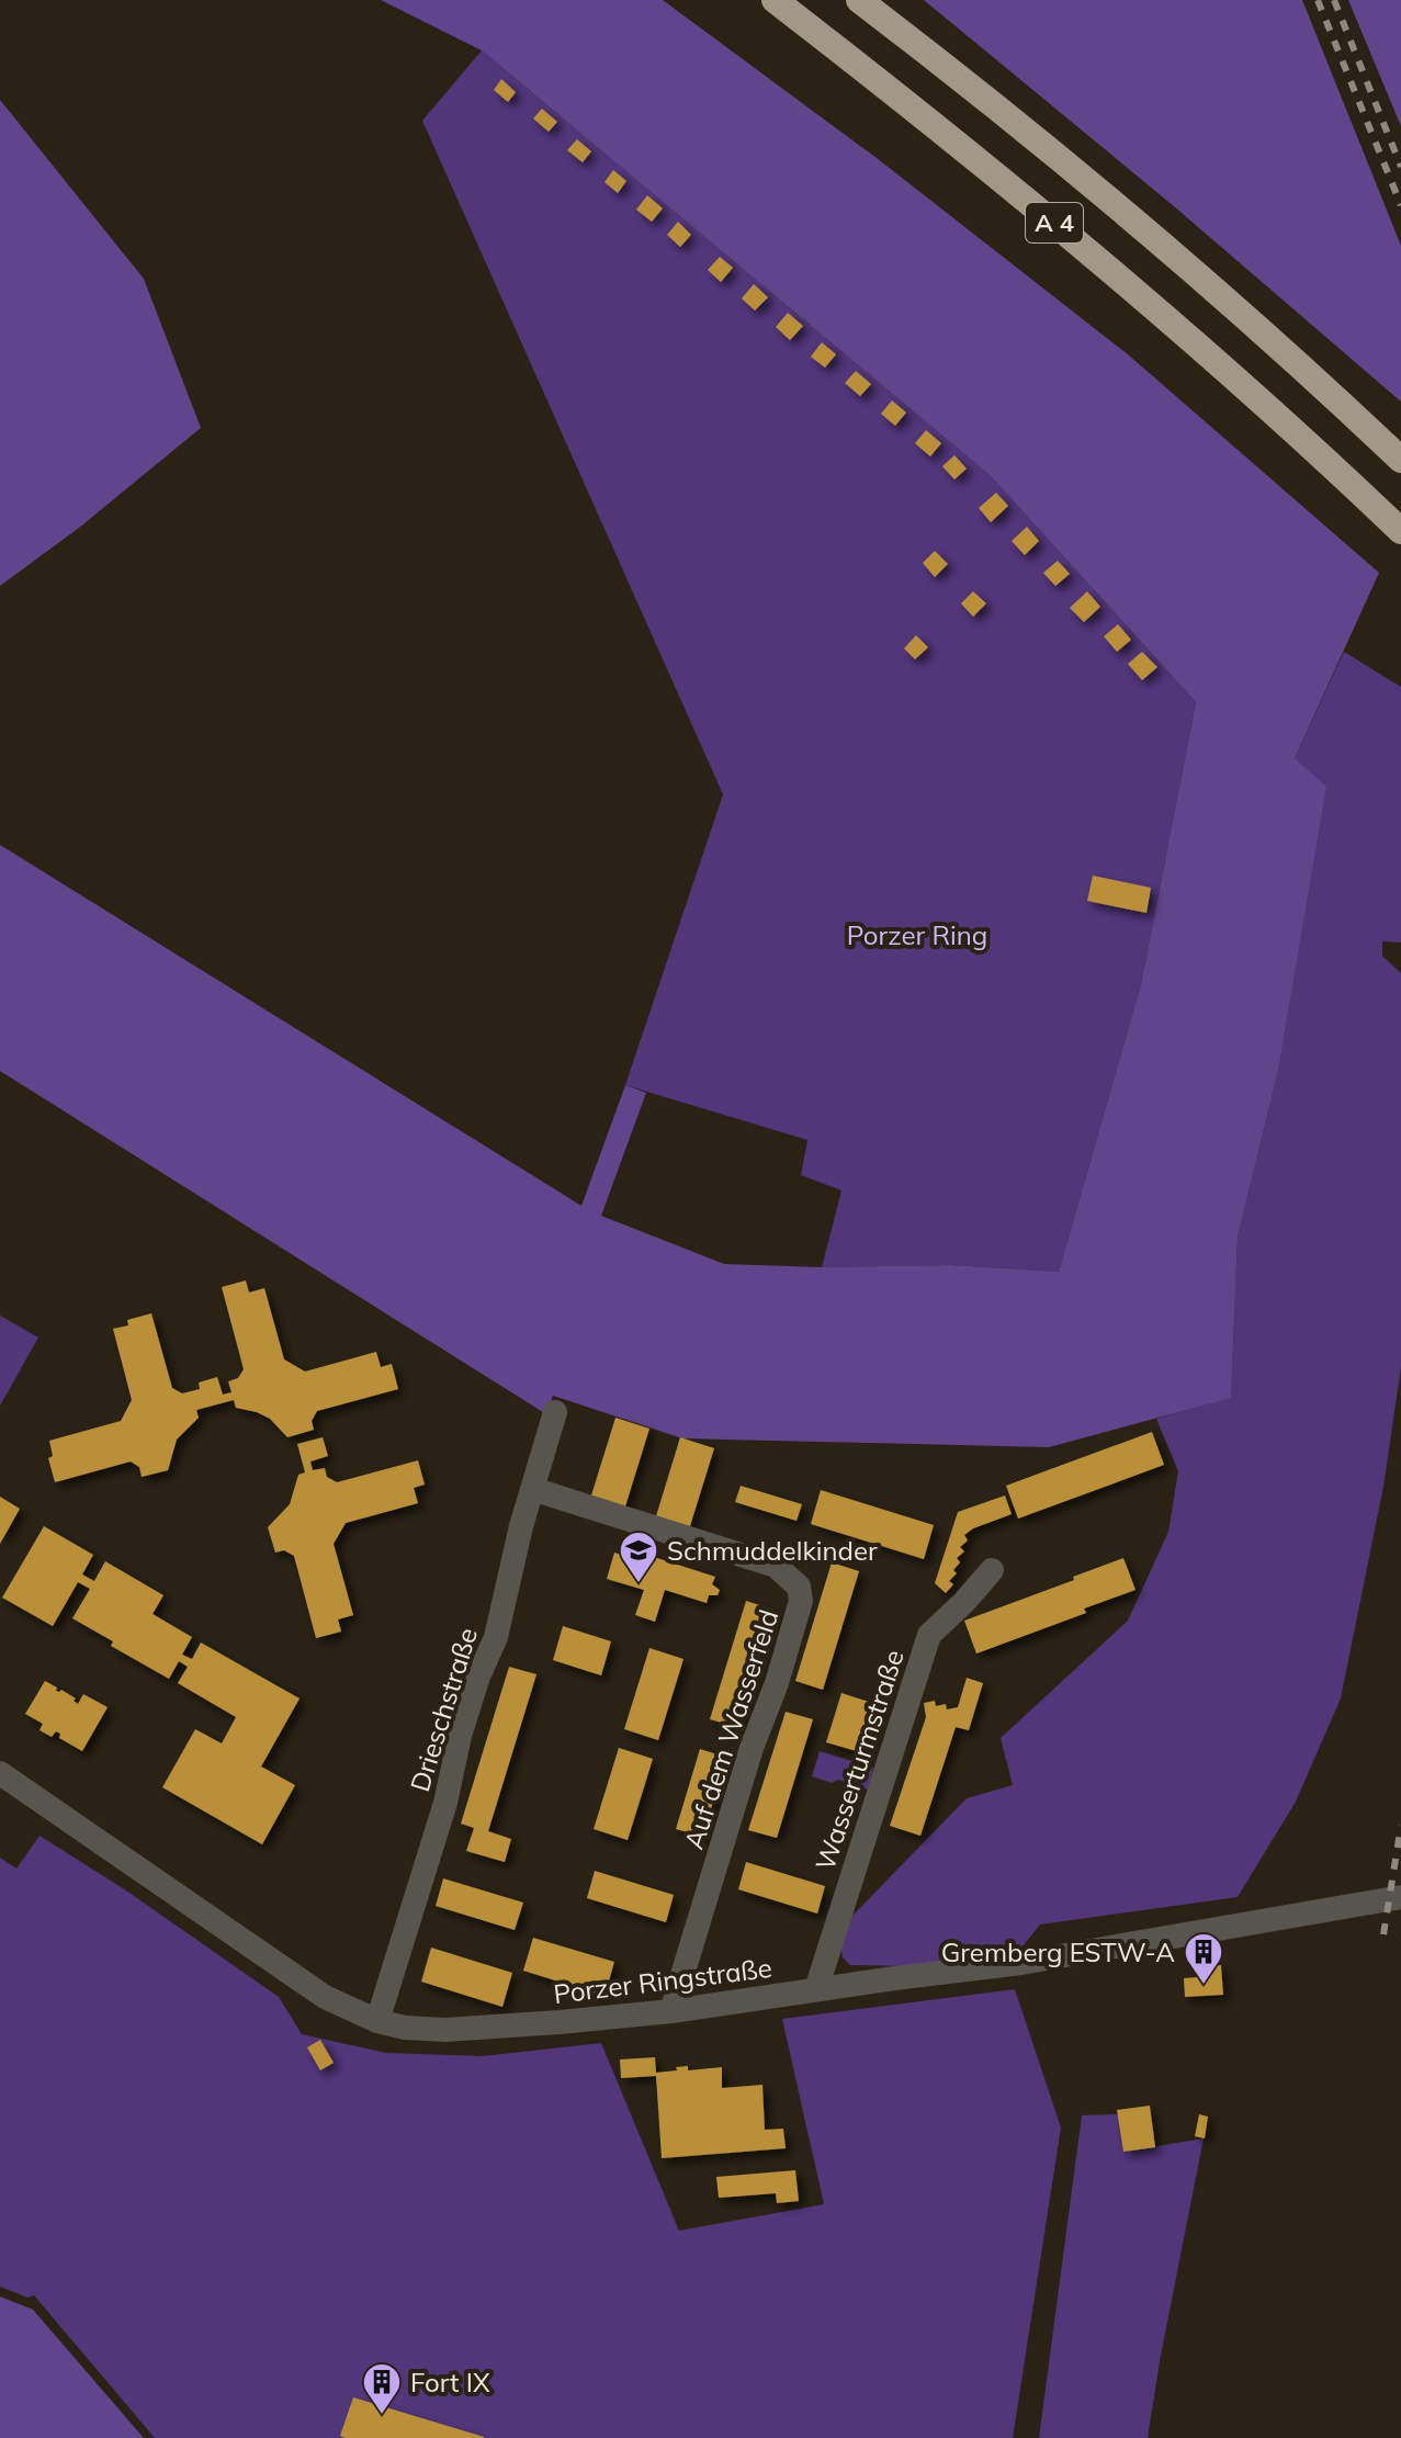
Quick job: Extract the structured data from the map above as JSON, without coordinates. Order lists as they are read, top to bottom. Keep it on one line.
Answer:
{"streets":{"highway":["A 4"],"street":["Drieschstraße","Auf dem Wasserfeld","Wasserturmstraße","Porzer Ringstraße"]},"crossings":[["Drieschstraße","Auf dem Wasserfeld"],["Drieschstraße","Porzer Ringstraße"],["Auf dem Wasserfeld","Porzer Ringstraße"],["Wasserturmstraße","Porzer Ringstraße"]],"parks":["Porzer Ring"],"places":{"school or university":["Schmuddelkinder"],"building":["Gremberg ESTW-A","Fort IX"]}}
